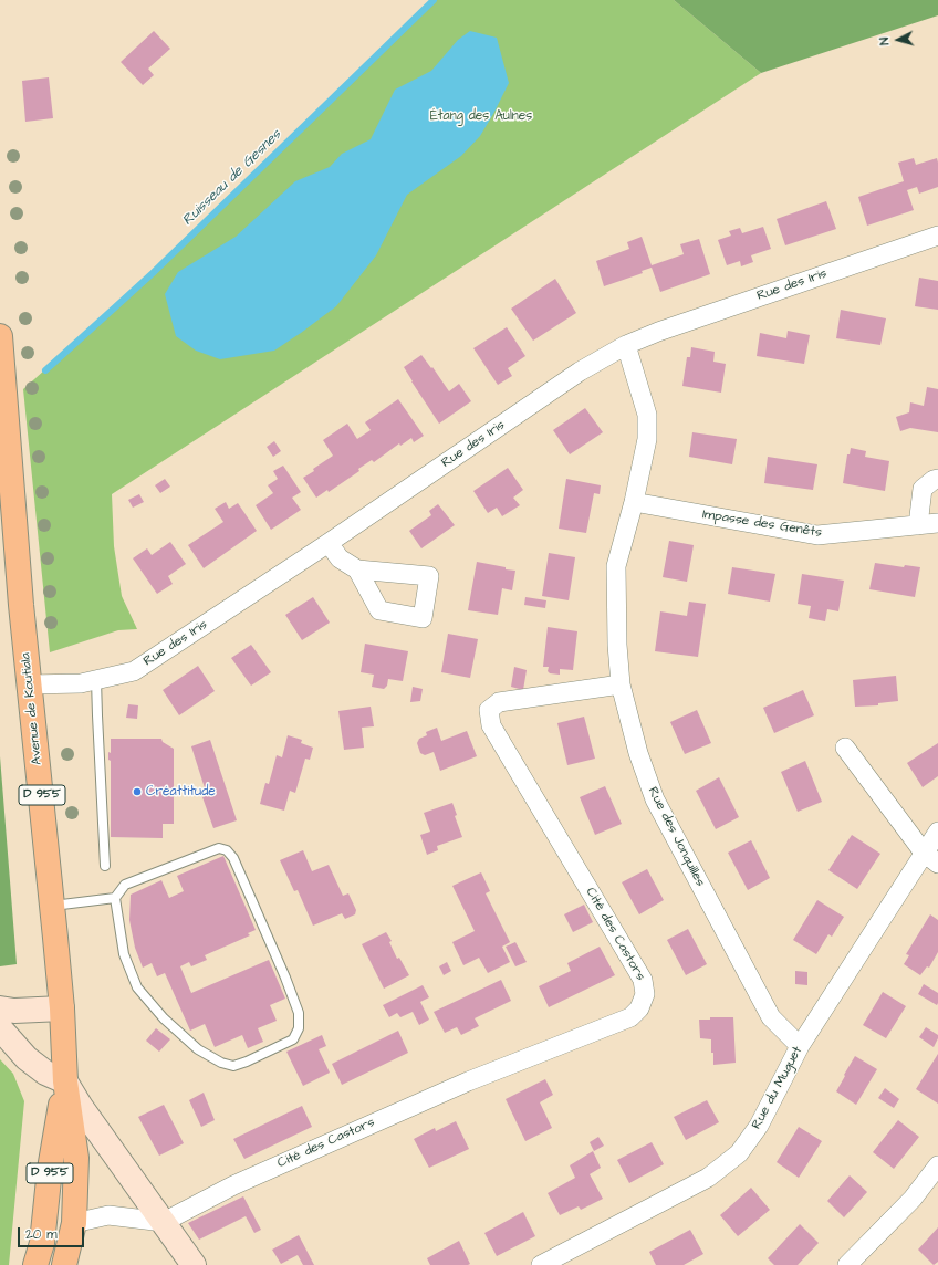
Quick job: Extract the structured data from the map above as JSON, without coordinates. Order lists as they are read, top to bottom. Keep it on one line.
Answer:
{"streets":{"main road":["Avenue de Koutiala","D 955"],"street":["Rue des Iris","Impasse des Genêts","Rue des Jonquilles","Cité des Castors","Rue du Muguet"]},"crossings":[["Rue des Iris","Avenue de Koutiala"],["Rue des Iris","Rue des Jonquilles"],["Impasse des Genêts","Rue des Jonquilles"],["Rue des Jonquilles","Cité des Castors"],["Rue des Jonquilles","Rue du Muguet"]],"water":["Ruisseau de Gesnes"],"parks":["Étang des Aulnes"],"places":["Créattitude"],"scale_bar":"20 m","north":"left"}
